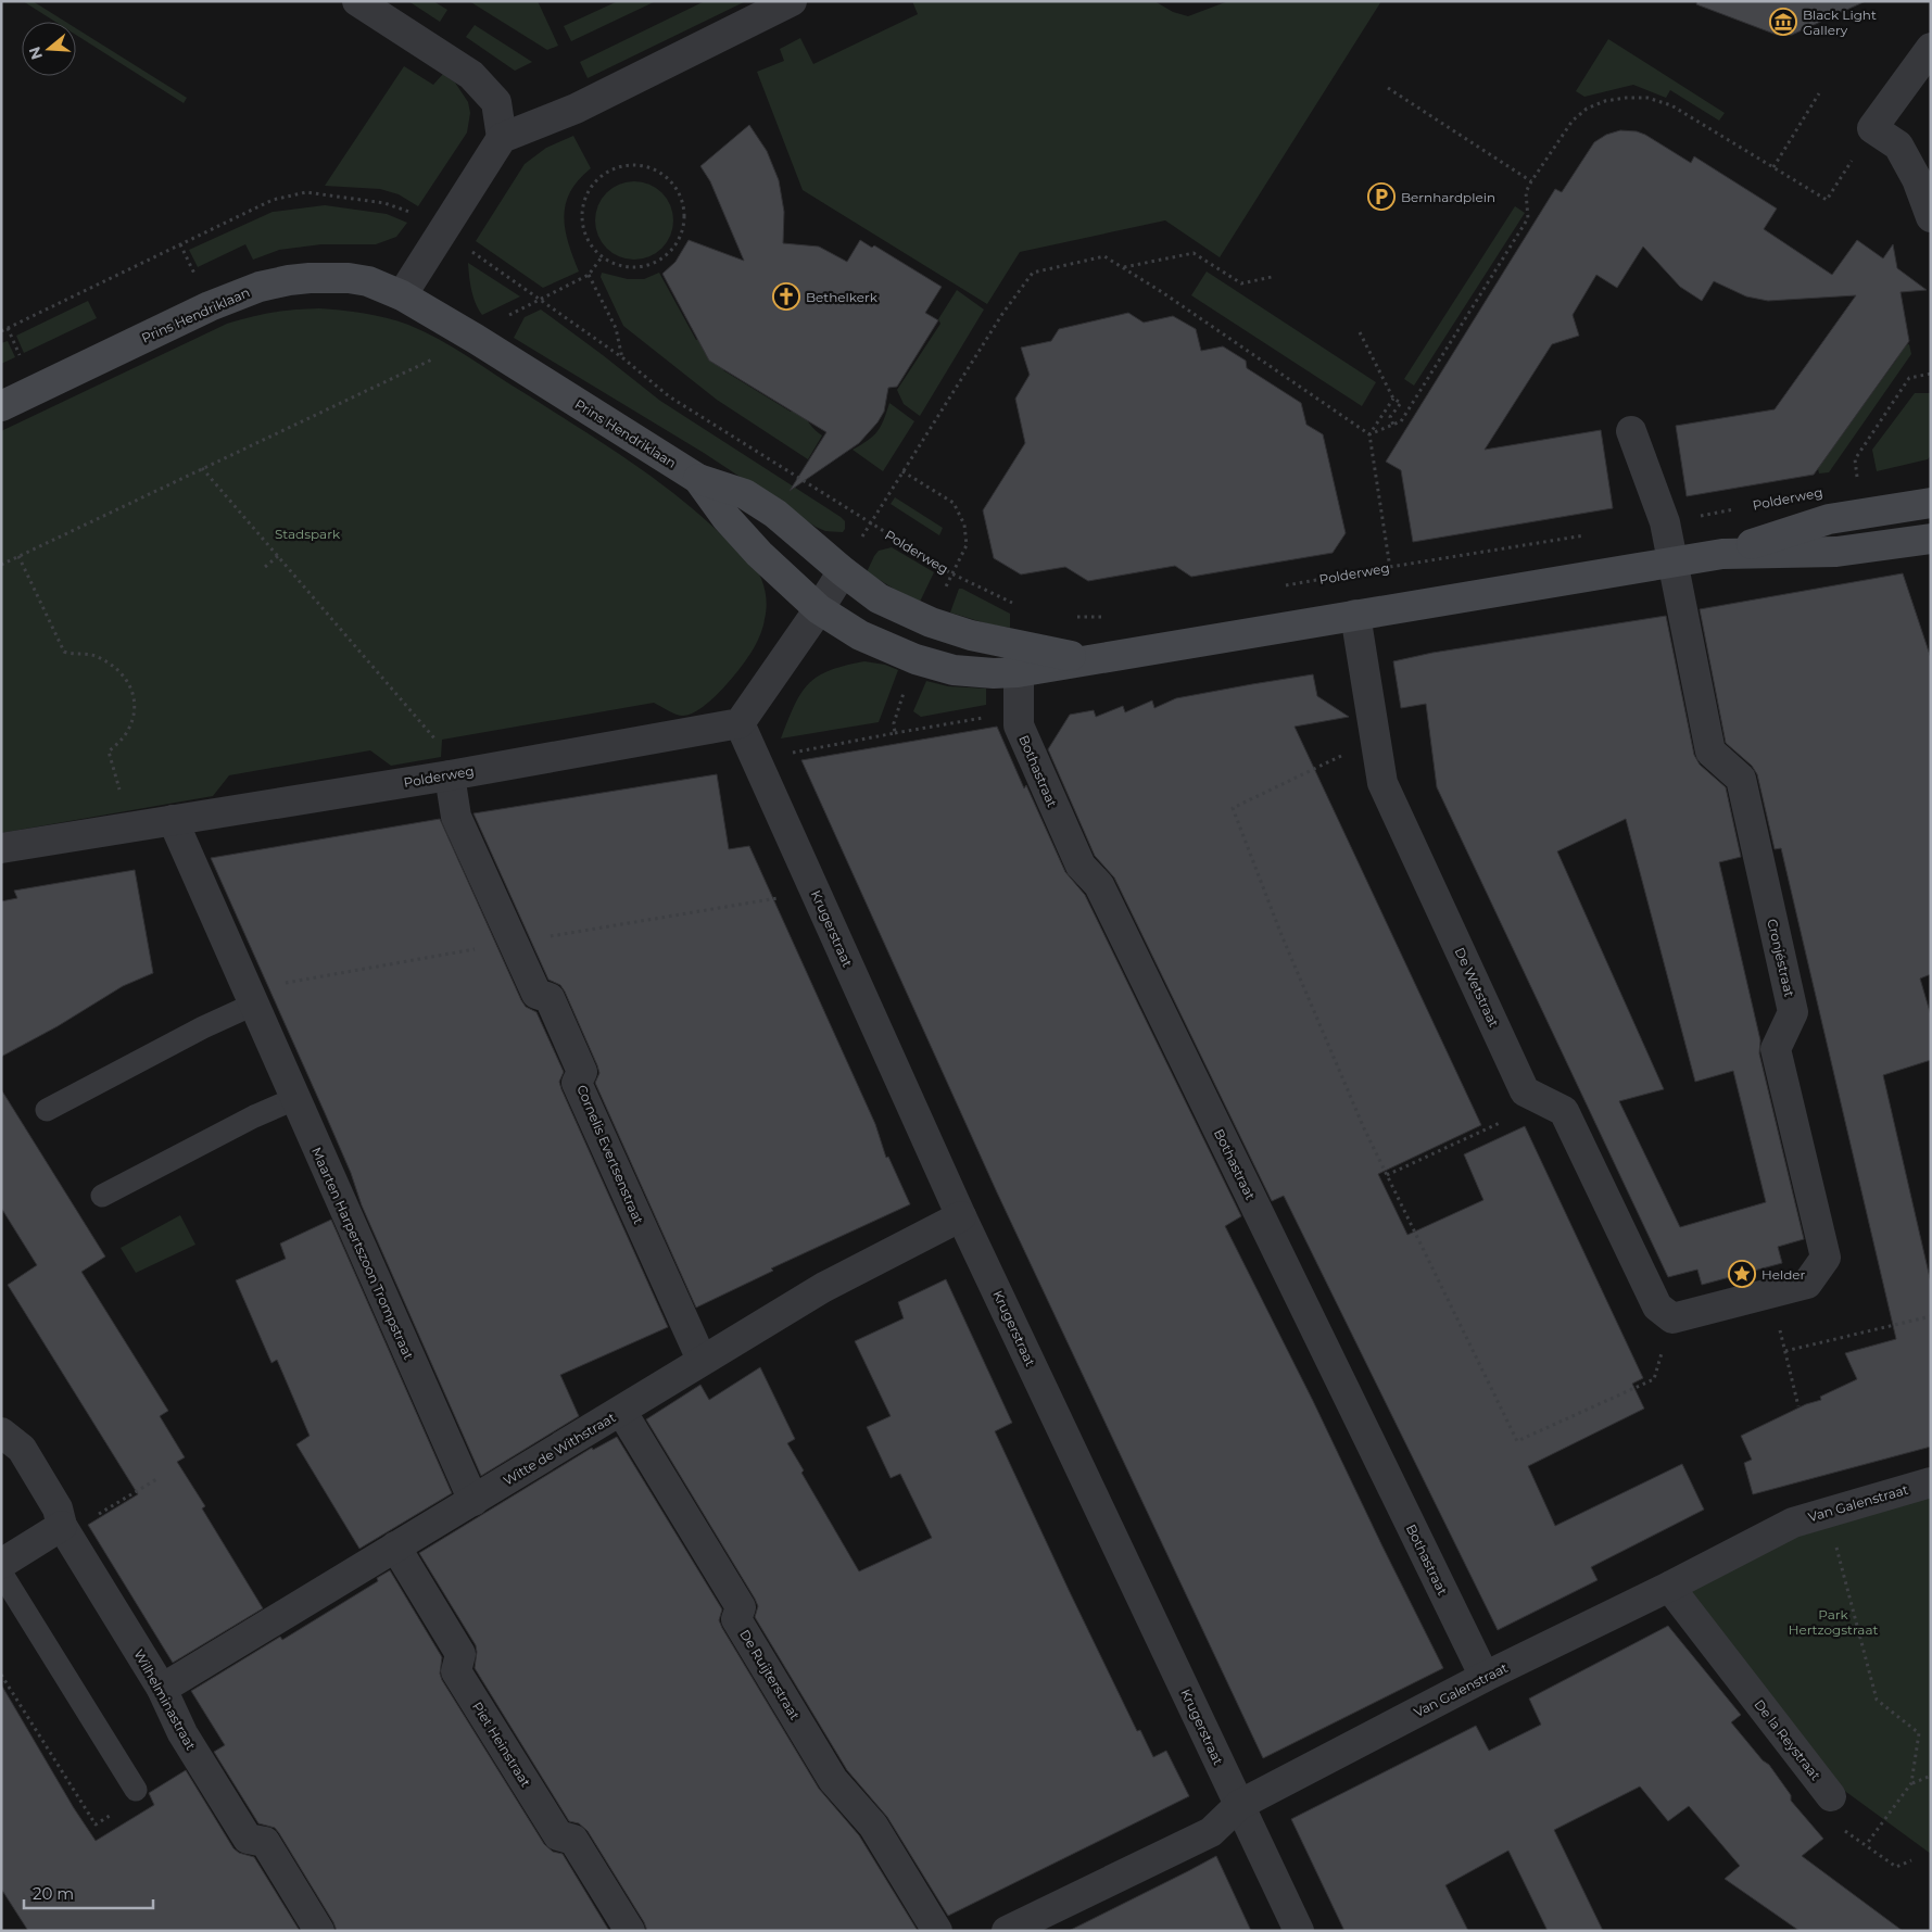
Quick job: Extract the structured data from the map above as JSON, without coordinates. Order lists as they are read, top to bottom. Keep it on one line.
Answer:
{"streets":{"main road":["Prins Hendriklaan","Polderweg"],"street":["Bothastraat","Krugerstraat","Cronjéstraat","De Wetstraat","Cornelis Evertsenstraat","Maarten Harpertszoon Trompstraat","Witte de Withstraat","Van Galenstraat","De Ruijterstraat","Wilhelminastraat","De la Reystraat","Piet Heinstraat"]},"crossings":[["Prins Hendriklaan","Polderweg"],["Polderweg","Bothastraat"],["Polderweg","Krugerstraat"],["Polderweg","Cronjéstraat"],["Polderweg","De Wetstraat"],["Polderweg","Cornelis Evertsenstraat"],["Polderweg","Maarten Harpertszoon Trompstraat"],["Bothastraat","Van Galenstraat"],["Krugerstraat","Witte de Withstraat"],["Krugerstraat","Van Galenstraat"],["Cronjéstraat","De Wetstraat"],["Cornelis Evertsenstraat","Witte de Withstraat"],["Maarten Harpertszoon Trompstraat","Witte de Withstraat"],["Witte de Withstraat","De Ruijterstraat"],["Witte de Withstraat","Wilhelminastraat"],["Witte de Withstraat","Piet Heinstraat"],["Van Galenstraat","De la Reystraat"]],"parks":["Stadspark","Park Hertzogstraat"],"places":{"museum":["Black Light Gallery"],"parking":["Bernhardplein"],"church":["Bethelkerk"],"place":["Helder"]},"scale_bar":"20 m","north":"left"}
